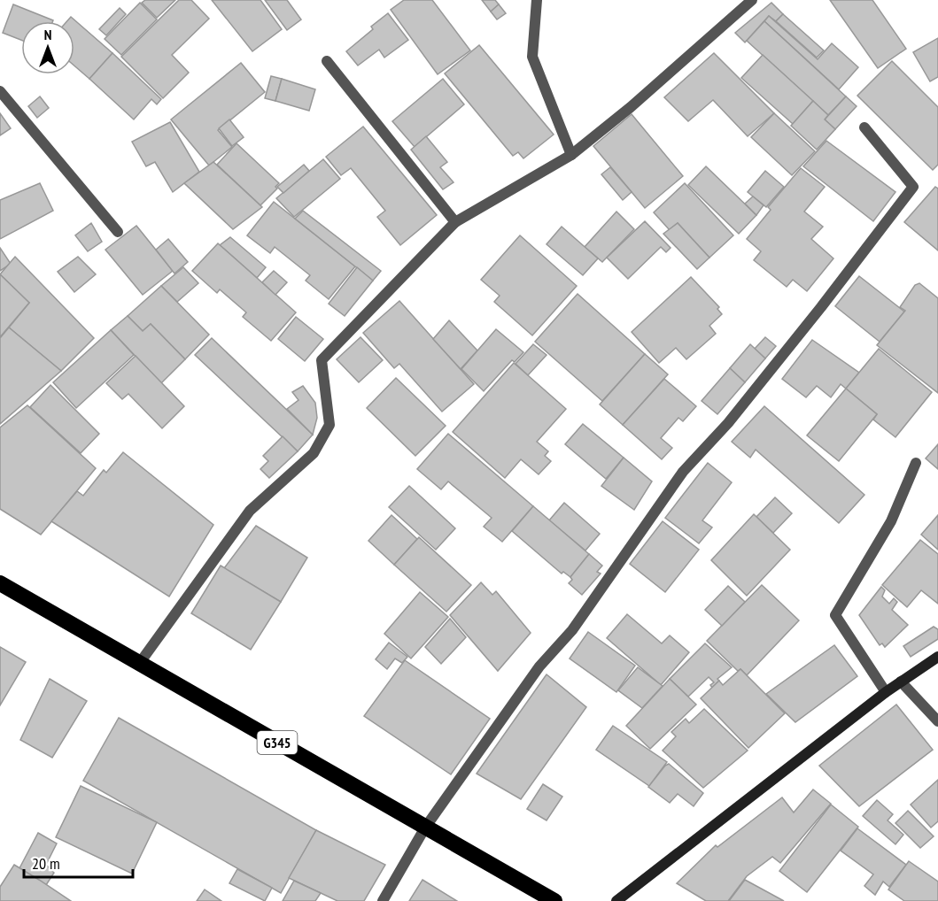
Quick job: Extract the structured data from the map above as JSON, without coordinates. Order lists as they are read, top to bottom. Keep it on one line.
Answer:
{"streets":{"highway":["G345"]},"scale_bar":"20 m","north":"top"}
